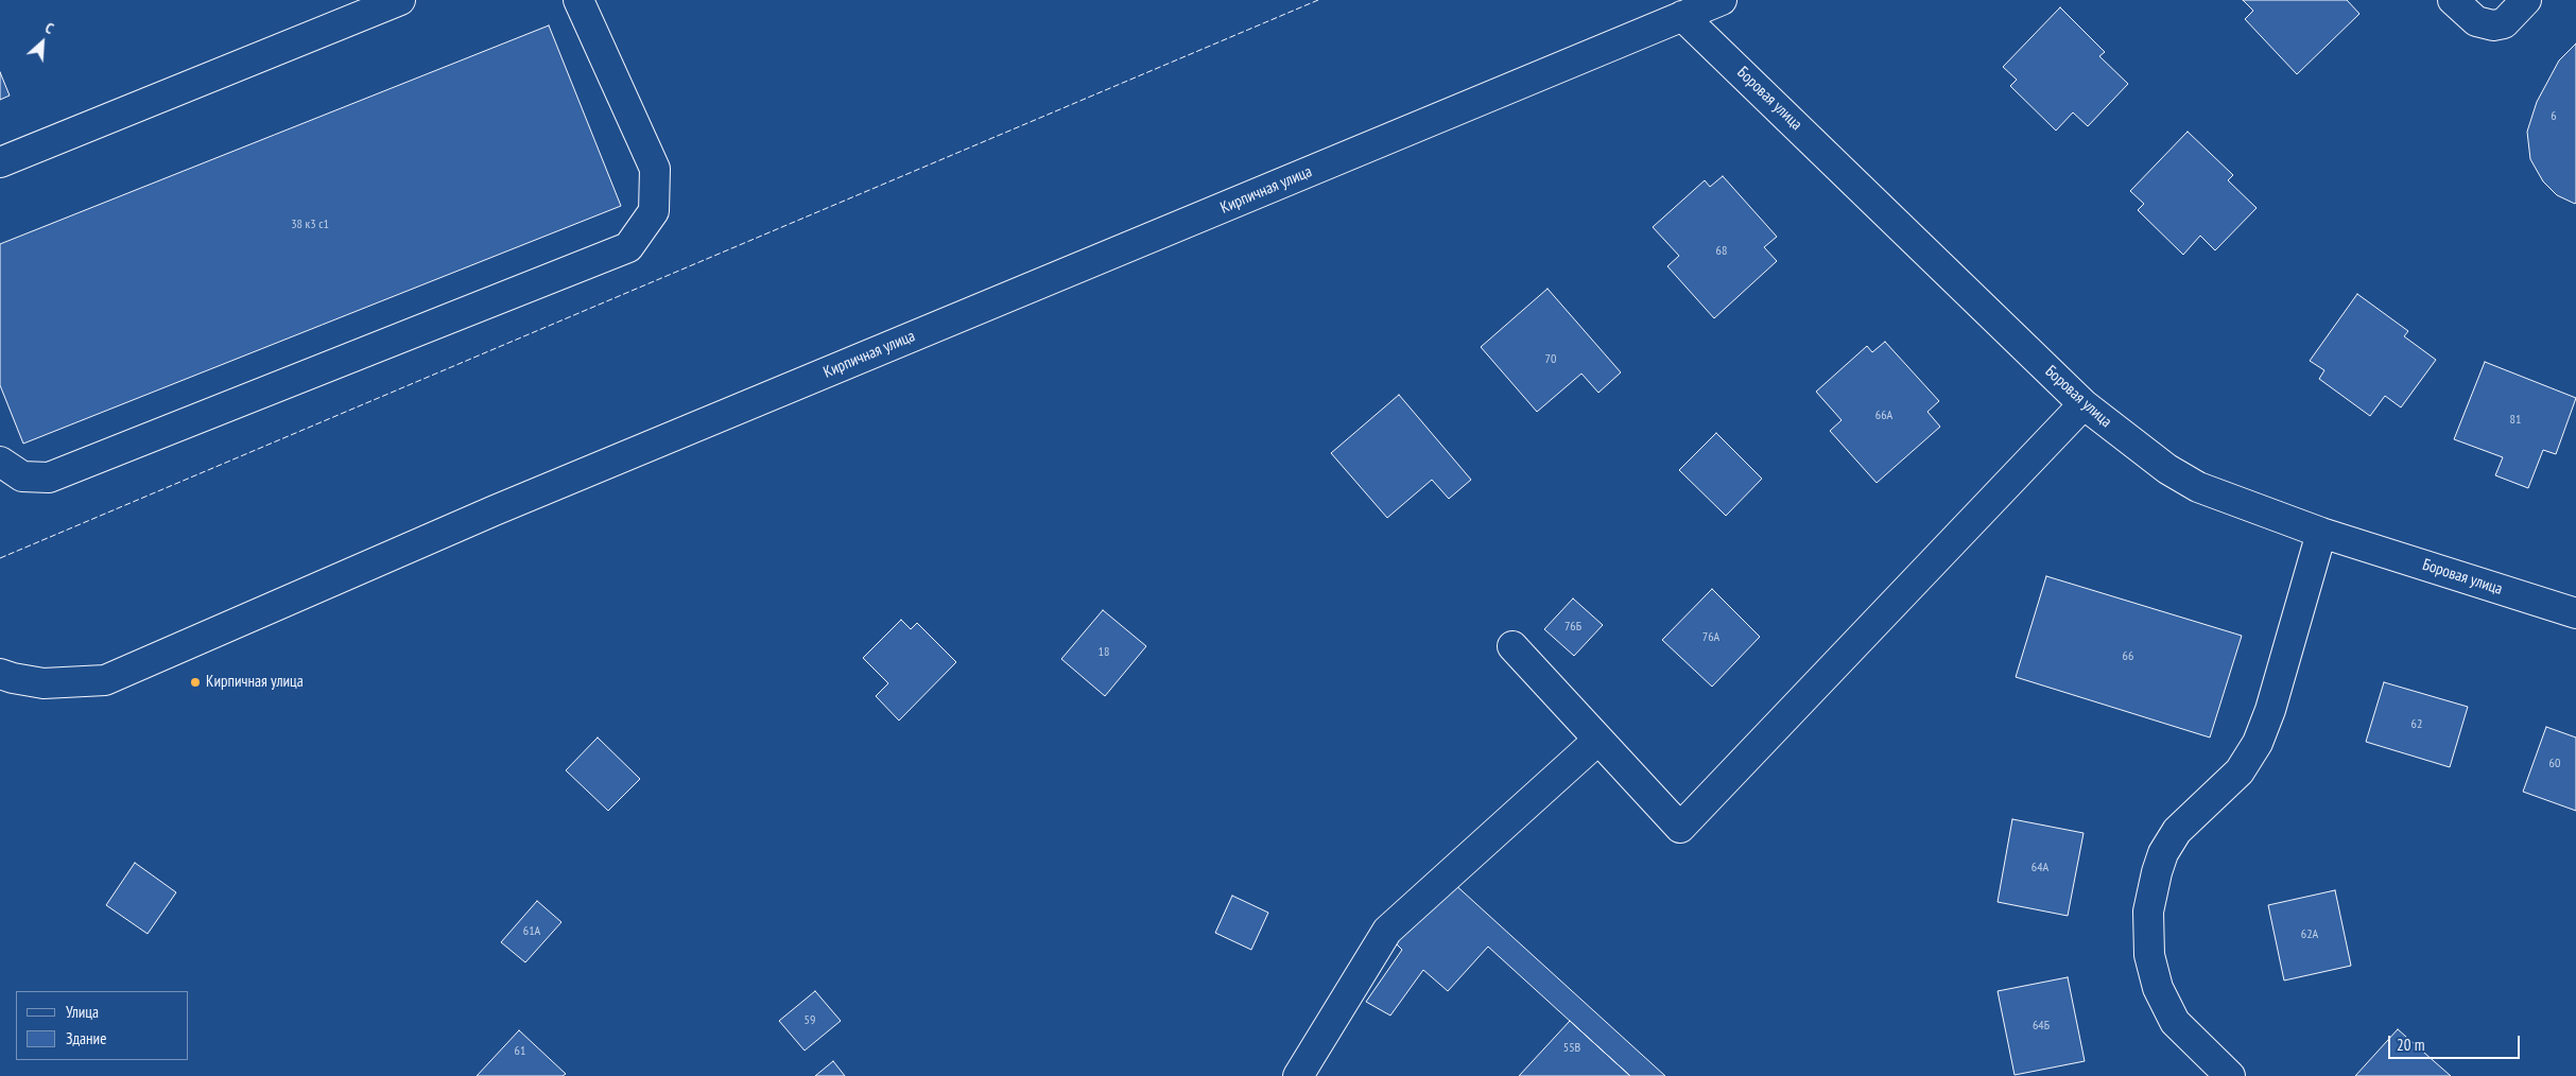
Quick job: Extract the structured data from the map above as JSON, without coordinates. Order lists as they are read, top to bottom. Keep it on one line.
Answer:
{"streets":{"street":["Боровая улица","Кирпичная улица"]},"crossings":[["Боровая улица","Кирпичная улица"]],"places":["Кирпичная улица"],"house_numbers":["6","38 к3 с1","68","70","66А","81","76Б","76А","18","66","62","60","64А","61А","62А","59","64Б","55В","61"],"legend":["Улица","Здание"],"scale_bar":"20 m","north":"top right"}
